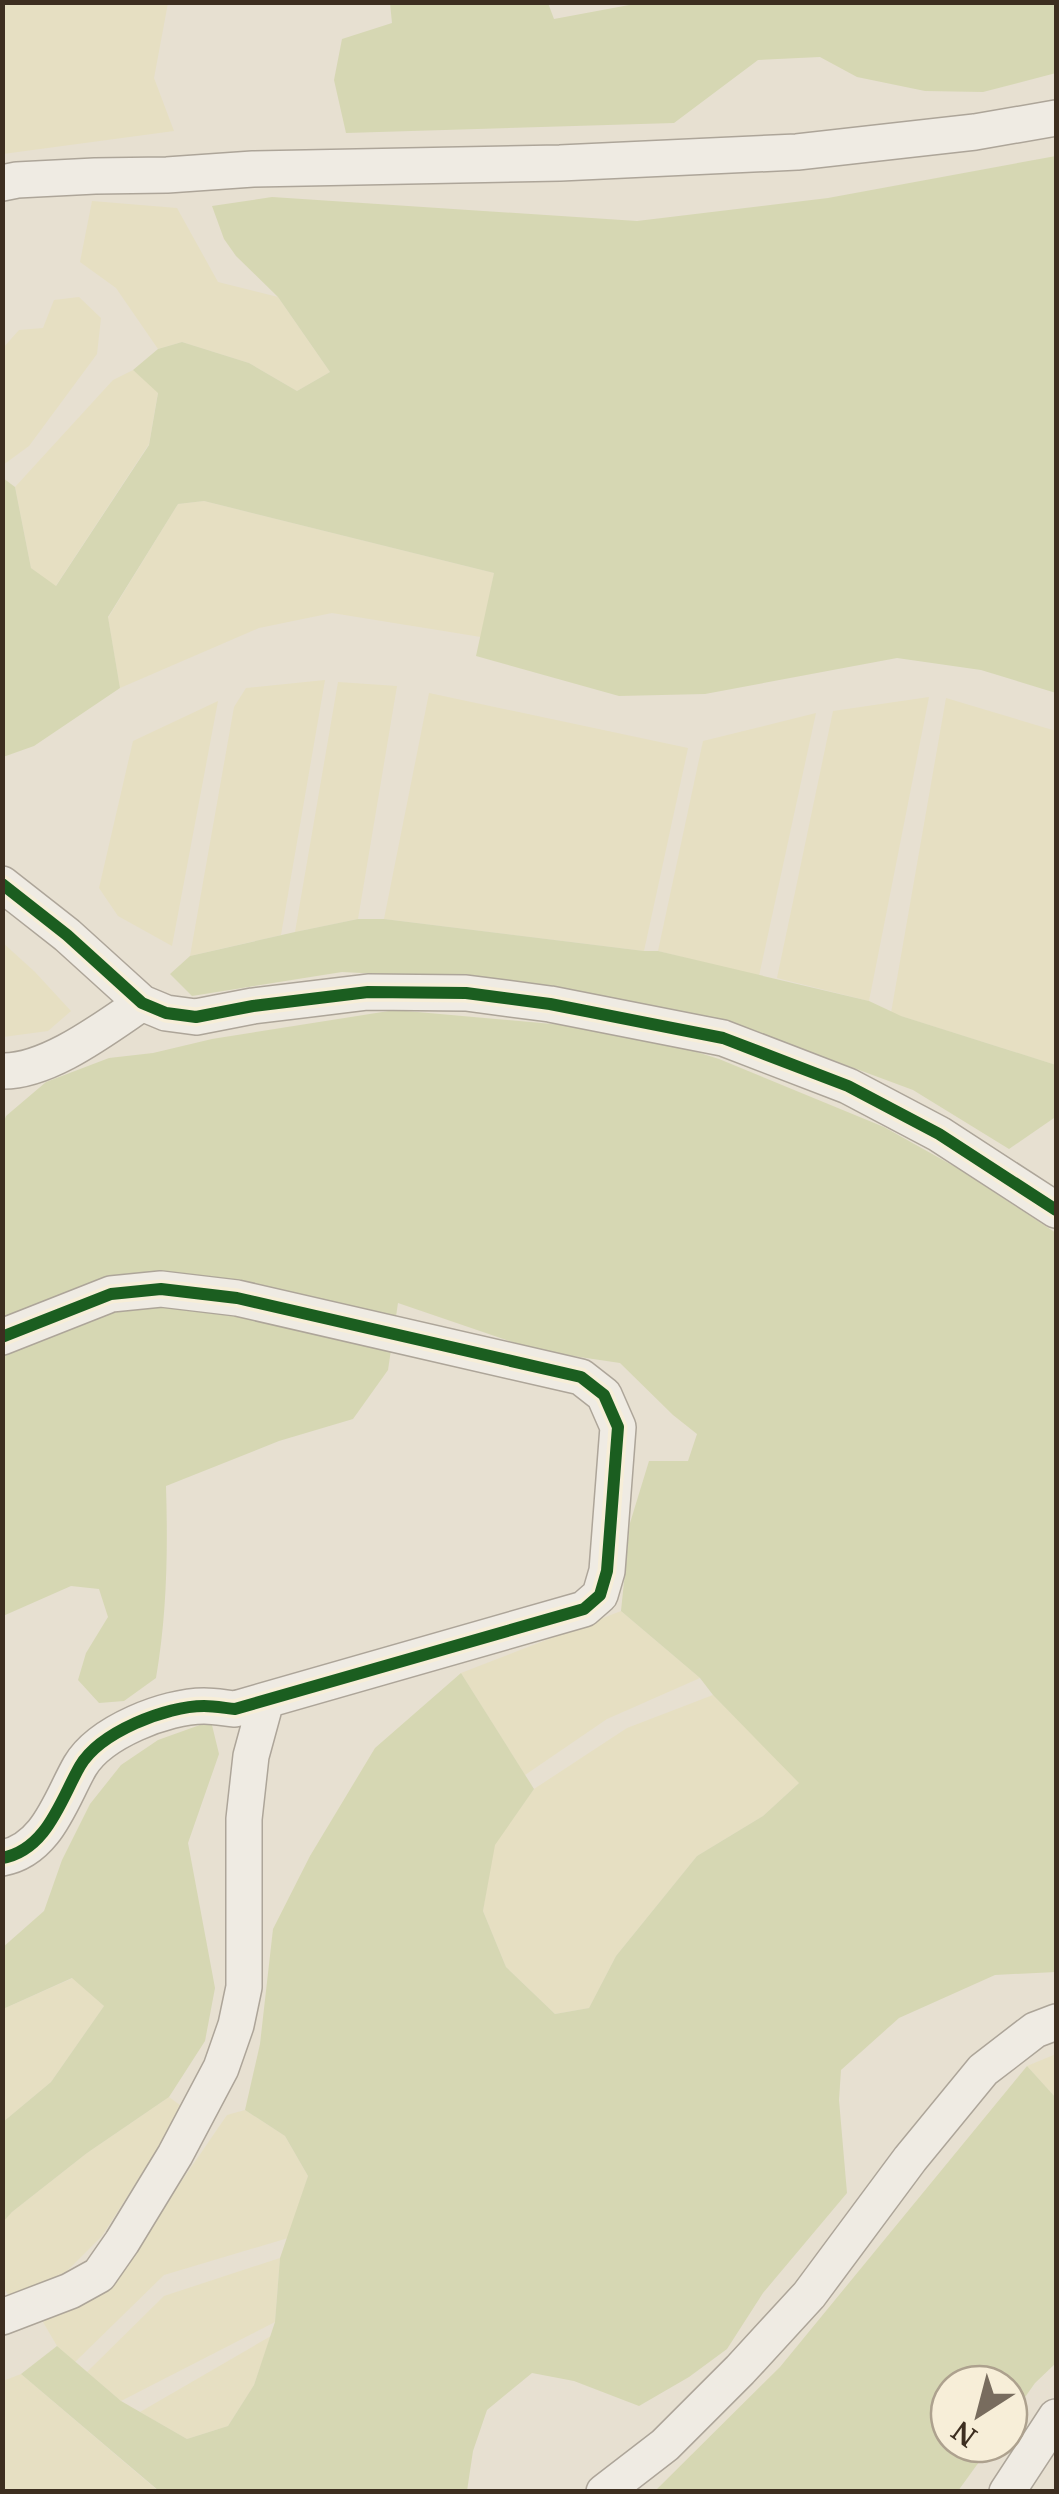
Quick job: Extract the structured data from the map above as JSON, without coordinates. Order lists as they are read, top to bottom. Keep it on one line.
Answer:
{"north":"bottom left"}
